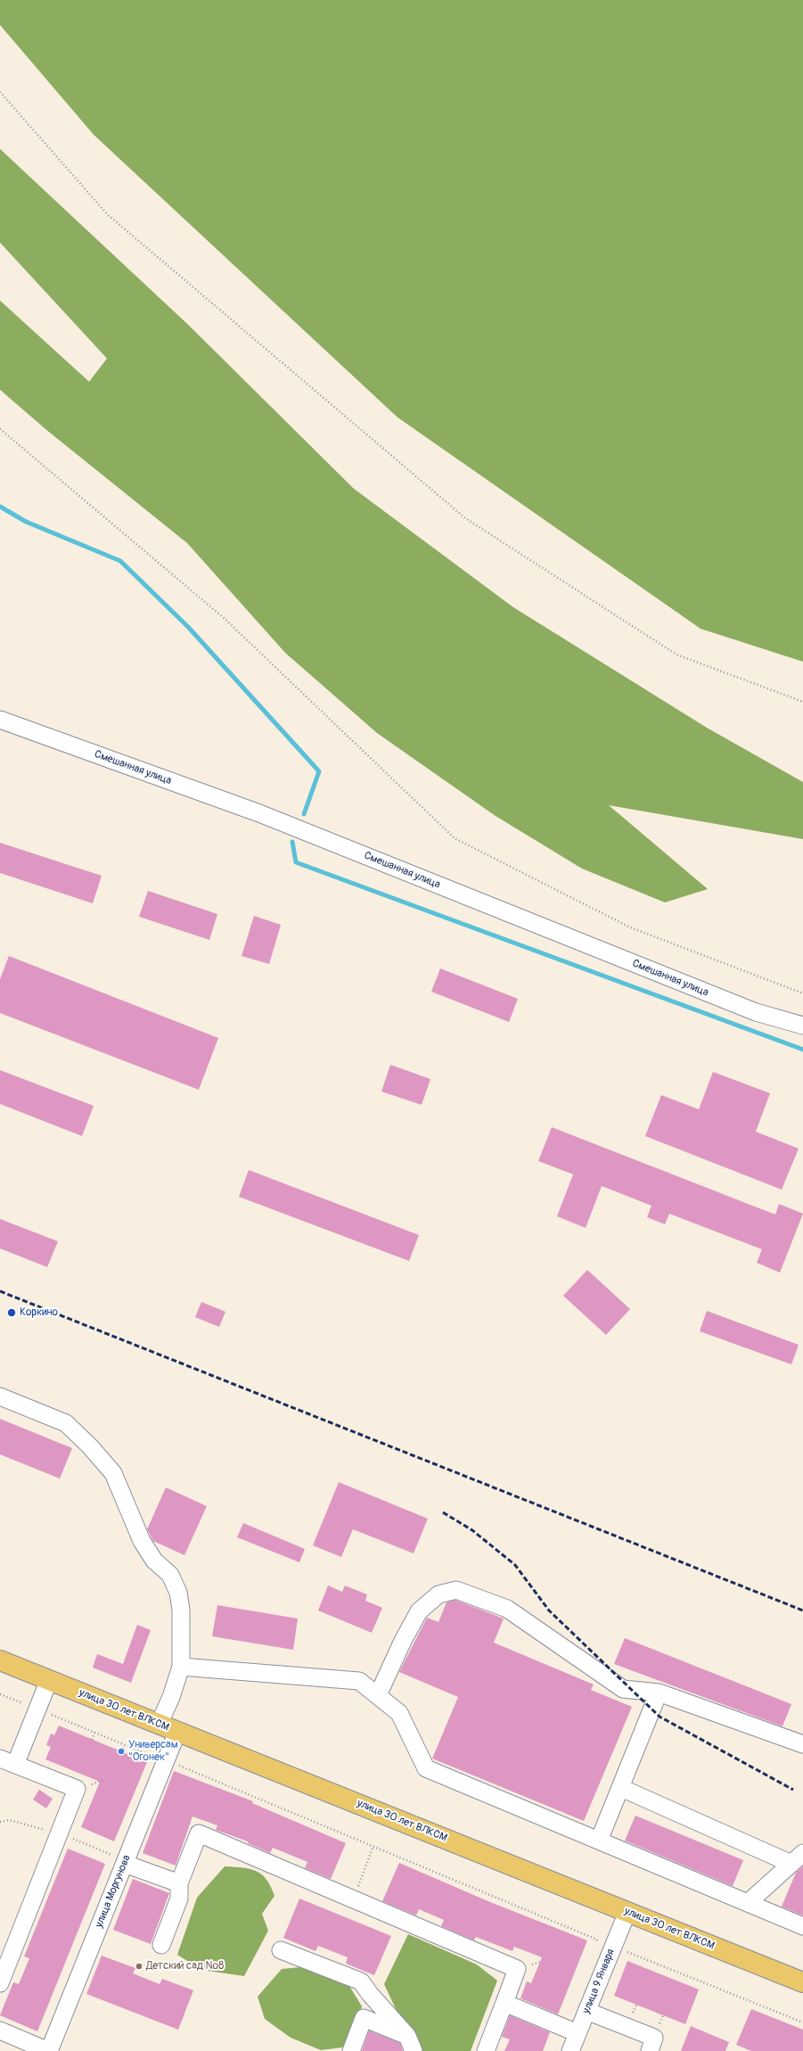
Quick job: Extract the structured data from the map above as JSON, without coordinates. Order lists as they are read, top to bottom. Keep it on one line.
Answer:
{"streets":{"main road":["улица 30 лет ВЛКСМ"],"street":["Смешанная улица","улица Моргунова","улица 9 Января"]},"crossings":[["улица 30 лет ВЛКСМ","улица Моргунова"],["улица 30 лет ВЛКСМ","улица 9 Января"]],"places":["Коркино","Универсам \"Огонек\"","Детский сад №8"]}
